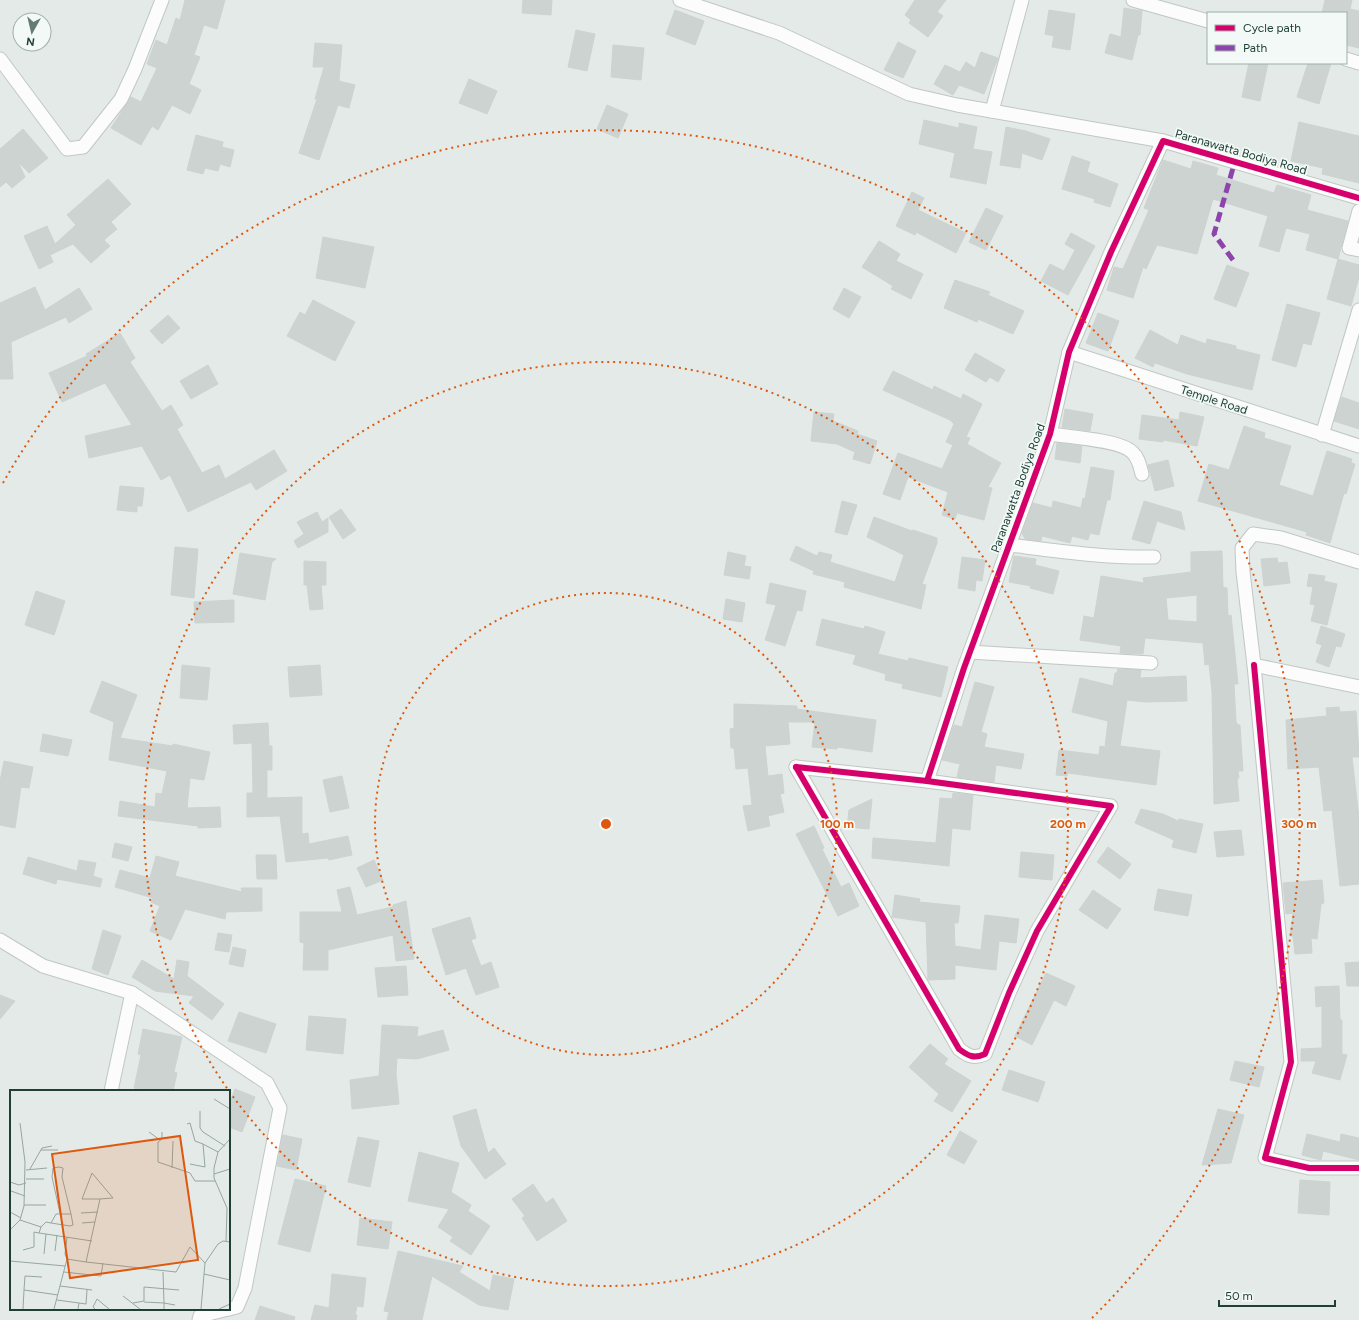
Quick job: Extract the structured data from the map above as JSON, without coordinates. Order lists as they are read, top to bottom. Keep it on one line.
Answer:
{"streets":{"street":["Paranawatta Bodiya Road","Temple Road"]},"crossings":[["Paranawatta Bodiya Road","Temple Road"]],"legend":["Cycle path","Path"],"scale_bar":"50 m","north":"bottom","rings":["100 m","200 m","300 m"]}
